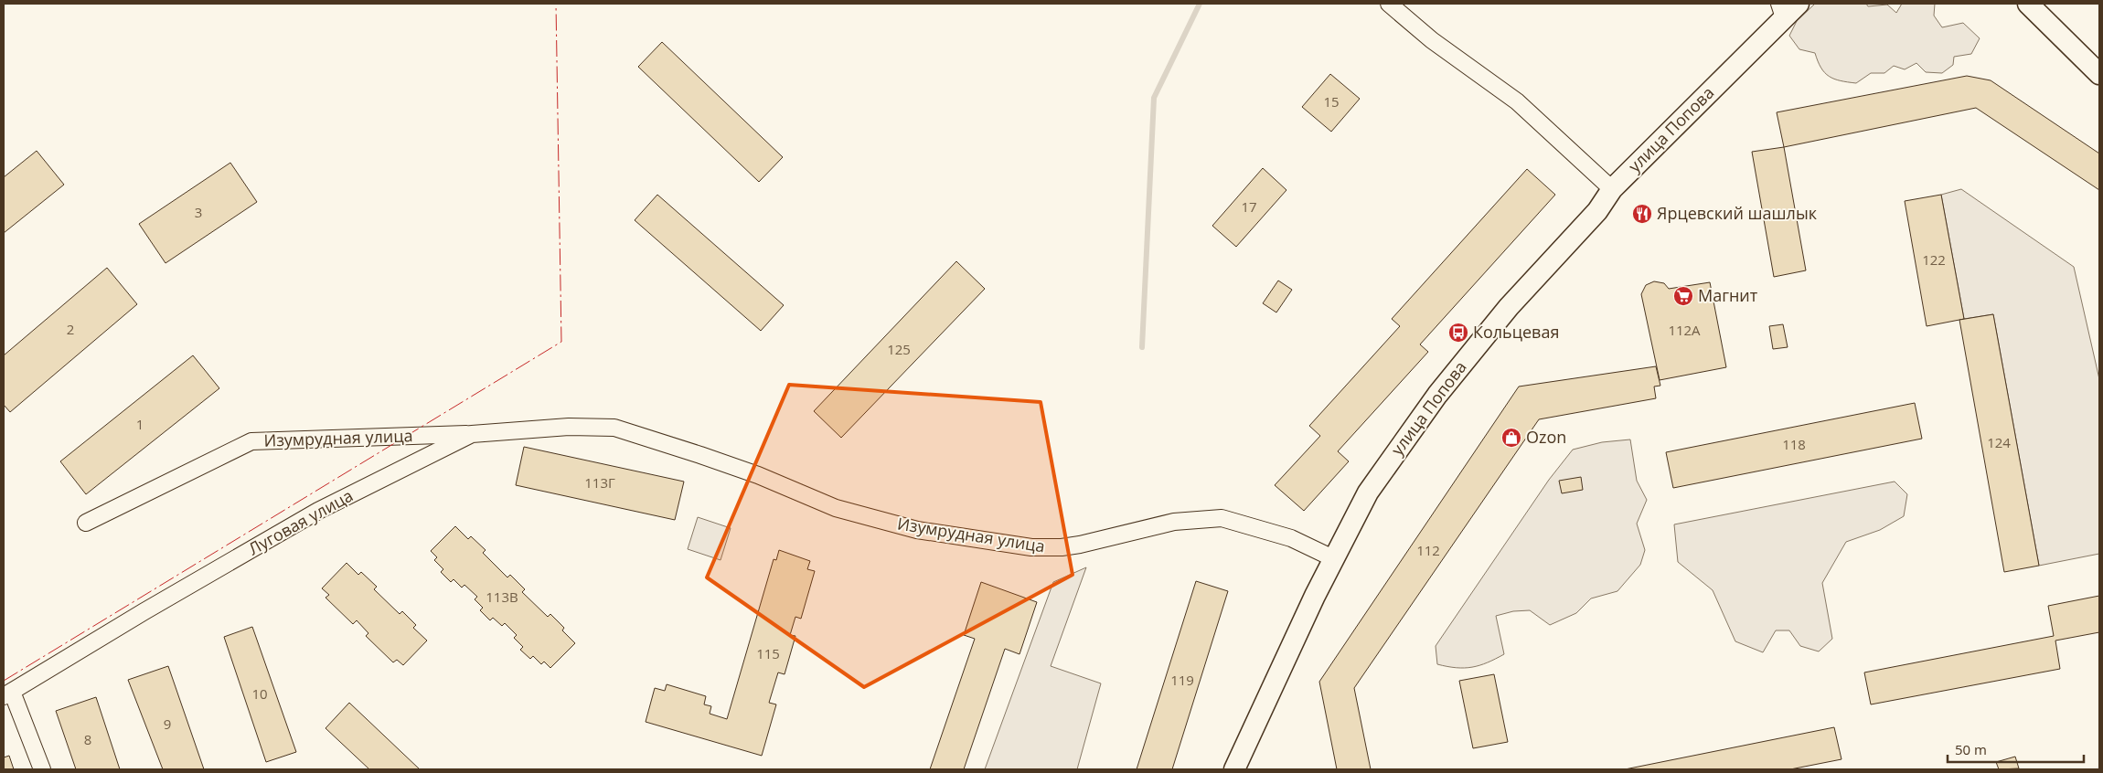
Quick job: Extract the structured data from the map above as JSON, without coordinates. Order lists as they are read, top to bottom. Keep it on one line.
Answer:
{"streets":{"street":["улица Попова","Изумрудная улица","Луговая улица"]},"crossings":[["улица Попова","Изумрудная улица"],["Изумрудная улица","Луговая улица"]],"places":{"restaurant":["Ярцевский шашлык"],"supermarket":["Магнит"],"bus stop":["Кольцевая"],"shop":["Ozon"]},"house_numbers":["15","17","3","122","2","112А","125","1","124","118","113Г","112","113В","115","119","10","9","8"],"scale_bar":"50 m"}
